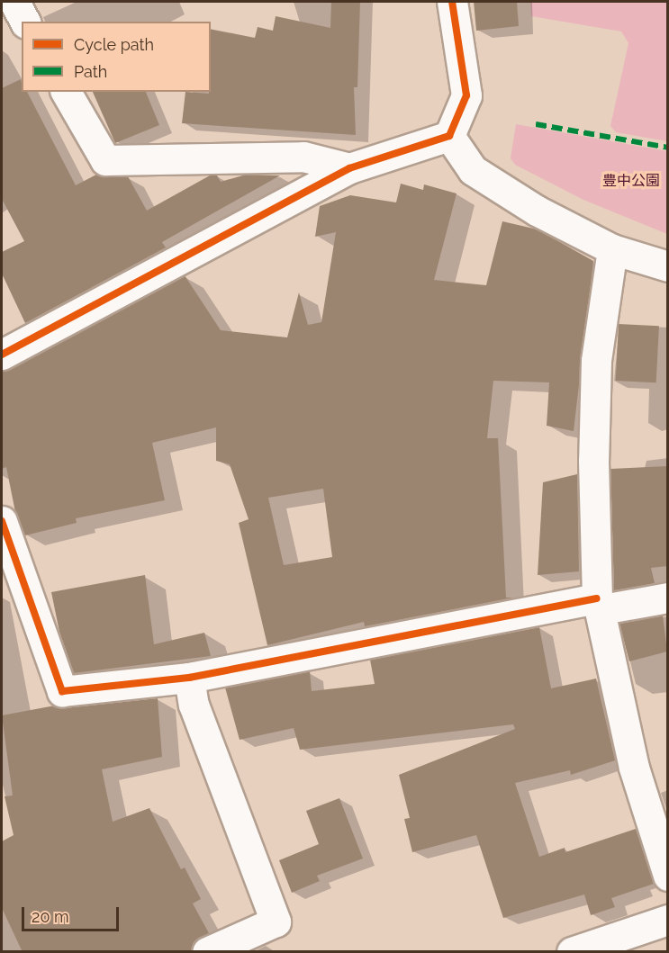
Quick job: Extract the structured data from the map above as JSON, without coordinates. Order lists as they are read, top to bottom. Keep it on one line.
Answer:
{"parks":["豊中公園"],"legend":["Cycle path","Path"],"scale_bar":"20 m"}
